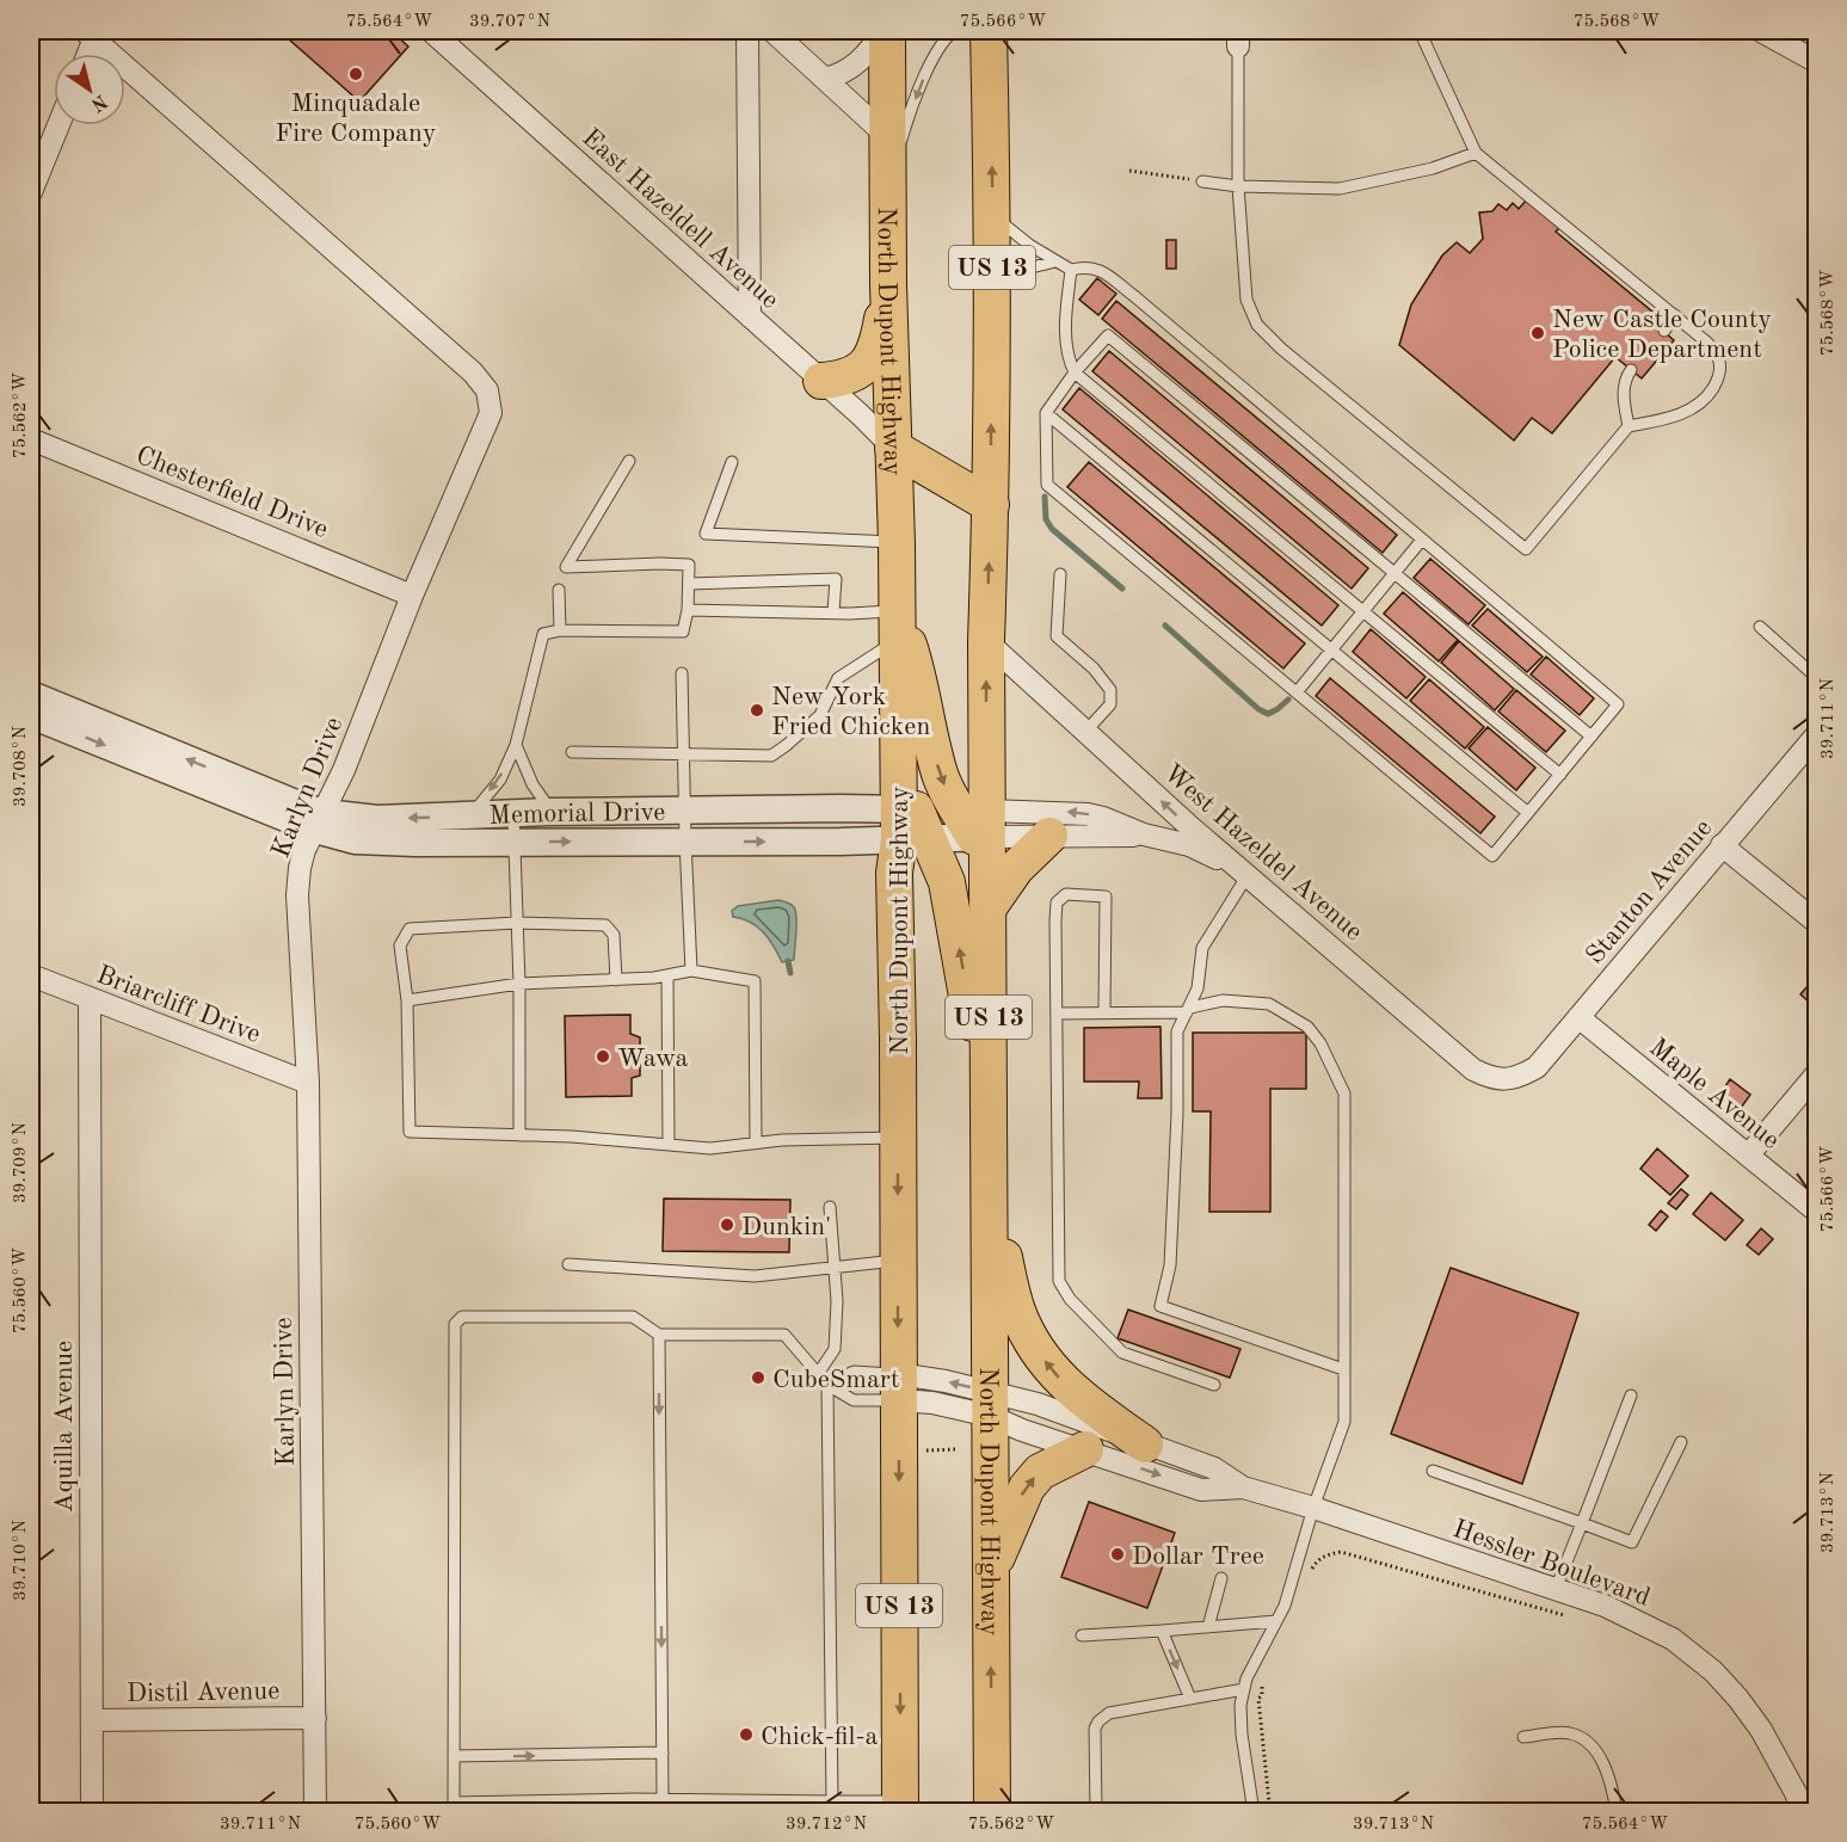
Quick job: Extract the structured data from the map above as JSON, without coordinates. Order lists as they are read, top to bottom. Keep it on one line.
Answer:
{"streets":{"highway":["US 13","North Dupont Highway"],"street":["East Hazeldell Avenue","Chesterfield Drive","Karlyn Drive","Memorial Drive","West Hazeldel Avenue","Stanton Avenue","Briarcliff Drive","Maple Avenue","Aquilla Avenue","Hessler Boulevard","Distil Avenue"]},"crossings":[["East Hazeldell Avenue","North Dupont Highway"],["North Dupont Highway","Memorial Drive"],["North Dupont Highway","West Hazeldel Avenue"],["North Dupont Highway","Hessler Boulevard"],["Chesterfield Drive","Karlyn Drive"],["Karlyn Drive","Memorial Drive"],["Karlyn Drive","Briarcliff Drive"],["Karlyn Drive","Distil Avenue"],["Memorial Drive","West Hazeldel Avenue"],["West Hazeldel Avenue","Stanton Avenue"],["Stanton Avenue","Maple Avenue"],["Briarcliff Drive","Aquilla Avenue"],["Aquilla Avenue","Distil Avenue"]],"places":["Minquadale Fire Company","New Castle County Police Department","New York Fried Chicken","Wawa","Dunkin'","CubeSmart","Dollar Tree","Chick-fil-a"],"north":"bottom right","coordinates":["75.564°W","39.707°N","75.566°W","75.568°W","75.562°W","39.711°N","39.708°N","39.709°N","75.560°W","39.713°N","39.710°N","39.712°N"]}
